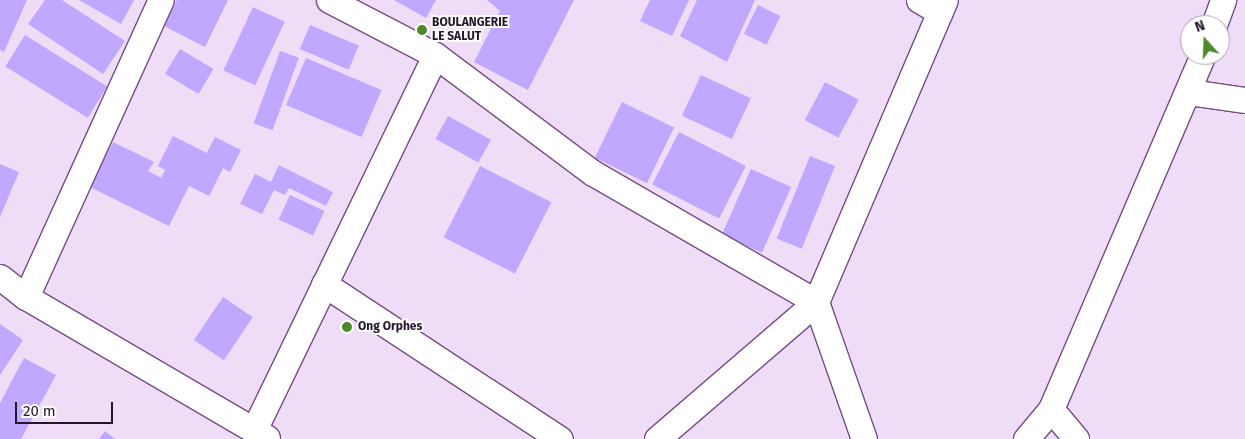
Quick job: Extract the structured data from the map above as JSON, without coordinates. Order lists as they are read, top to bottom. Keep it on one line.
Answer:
{"places":["BOULANGERIE LE SALUT","Ong Orphes"],"scale_bar":"20 m","north":"top"}
